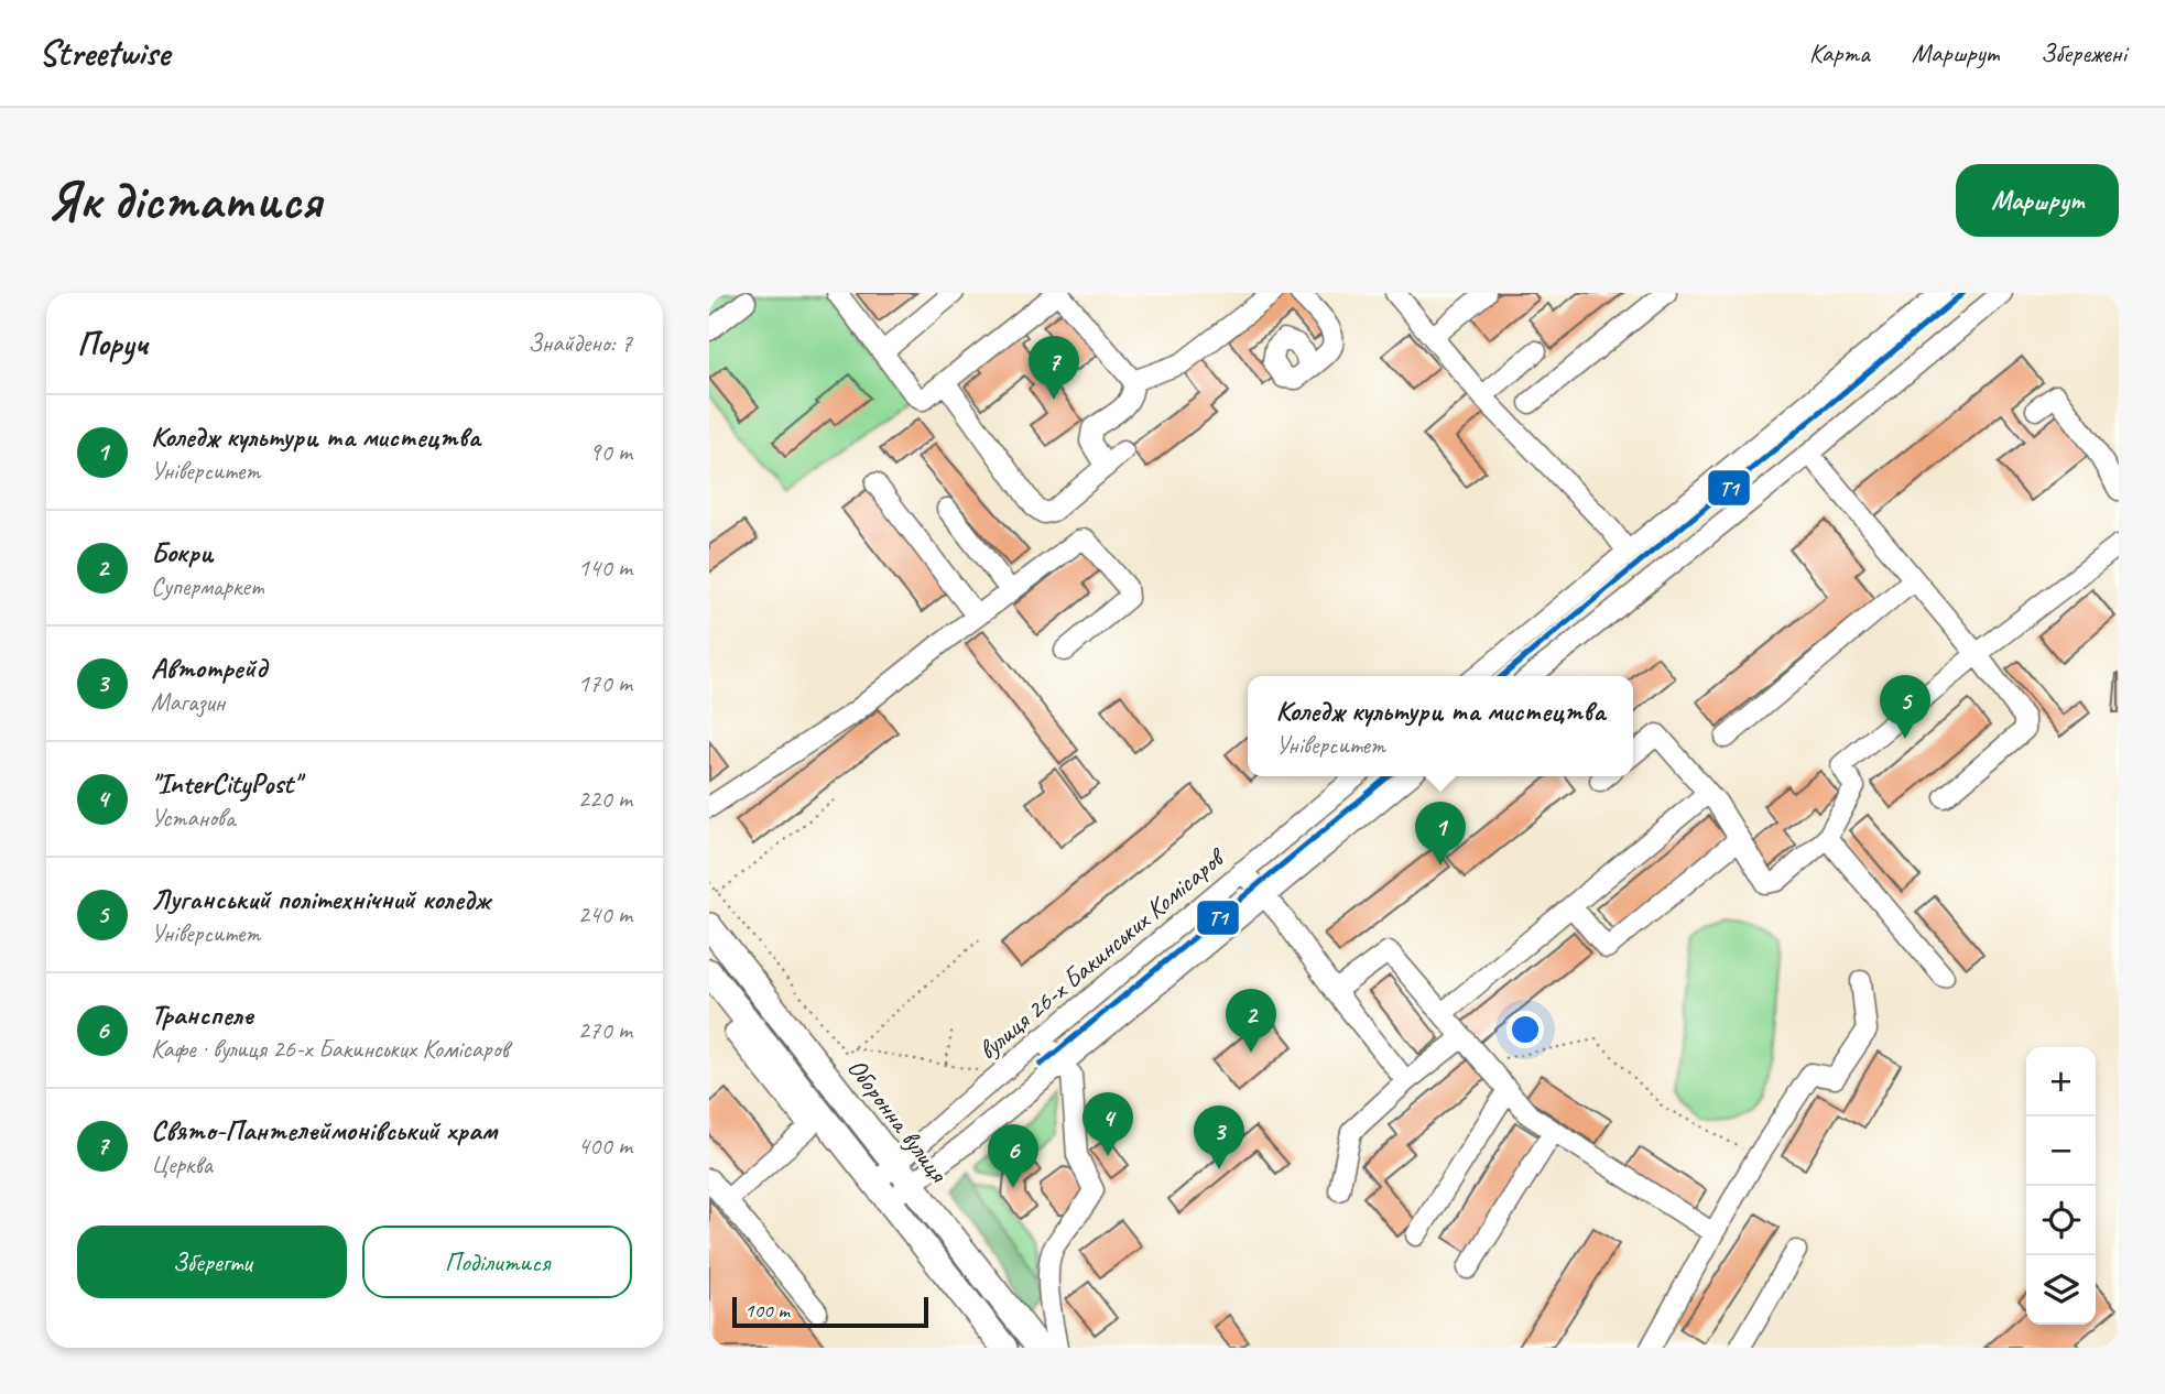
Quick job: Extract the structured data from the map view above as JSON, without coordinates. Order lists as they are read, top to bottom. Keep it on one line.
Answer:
{"streets":{"main road":["Оборонна вулиця"],"street":["вулиця 26-х Бакинських Комісаров"]},"crossings":[["вулиця 26-х Бакинських Комісаров","Оборонна вулиця"]],"lines":["transit line T1"],"scale_bar":"100 m","page":{"header":"Streetwise","nav":["Карта","Маршрут","Збережені"],"buttons":["Маршрут",["Зберегти","Поділитися"]],"title":"Як дістатися","heading":["Поруч","Знайдено: 7"],"pins":["7","5","1","2","4","3","6"],"list":[{"mark":"1","name":"Коледж культури та мистецтва","note":"Університет","value":"90 m"},{"mark":"2","name":"Бокри","note":"Супермаркет","value":"140 m"},{"mark":"3","name":"Автотрейд","note":"Магазин","value":"170 m"},{"mark":"4","name":"\"InterCityPost\"","note":"Установа","value":"220 m"},{"mark":"5","name":"Луганський політехнічний коледж","note":"Університет","value":"240 m"},{"mark":"6","name":"Транспеле","note":"Кафе · вулиця 26-х Бакинських Комісаров","value":"270 m"},{"mark":"7","name":"Свято-Пантелеймонівський храм","note":"Церква","value":"400 m"}],"popup":["Коледж культури та мистецтва","Університет"],"map_buttons":["+","−"],"scale":"100 m"}}
